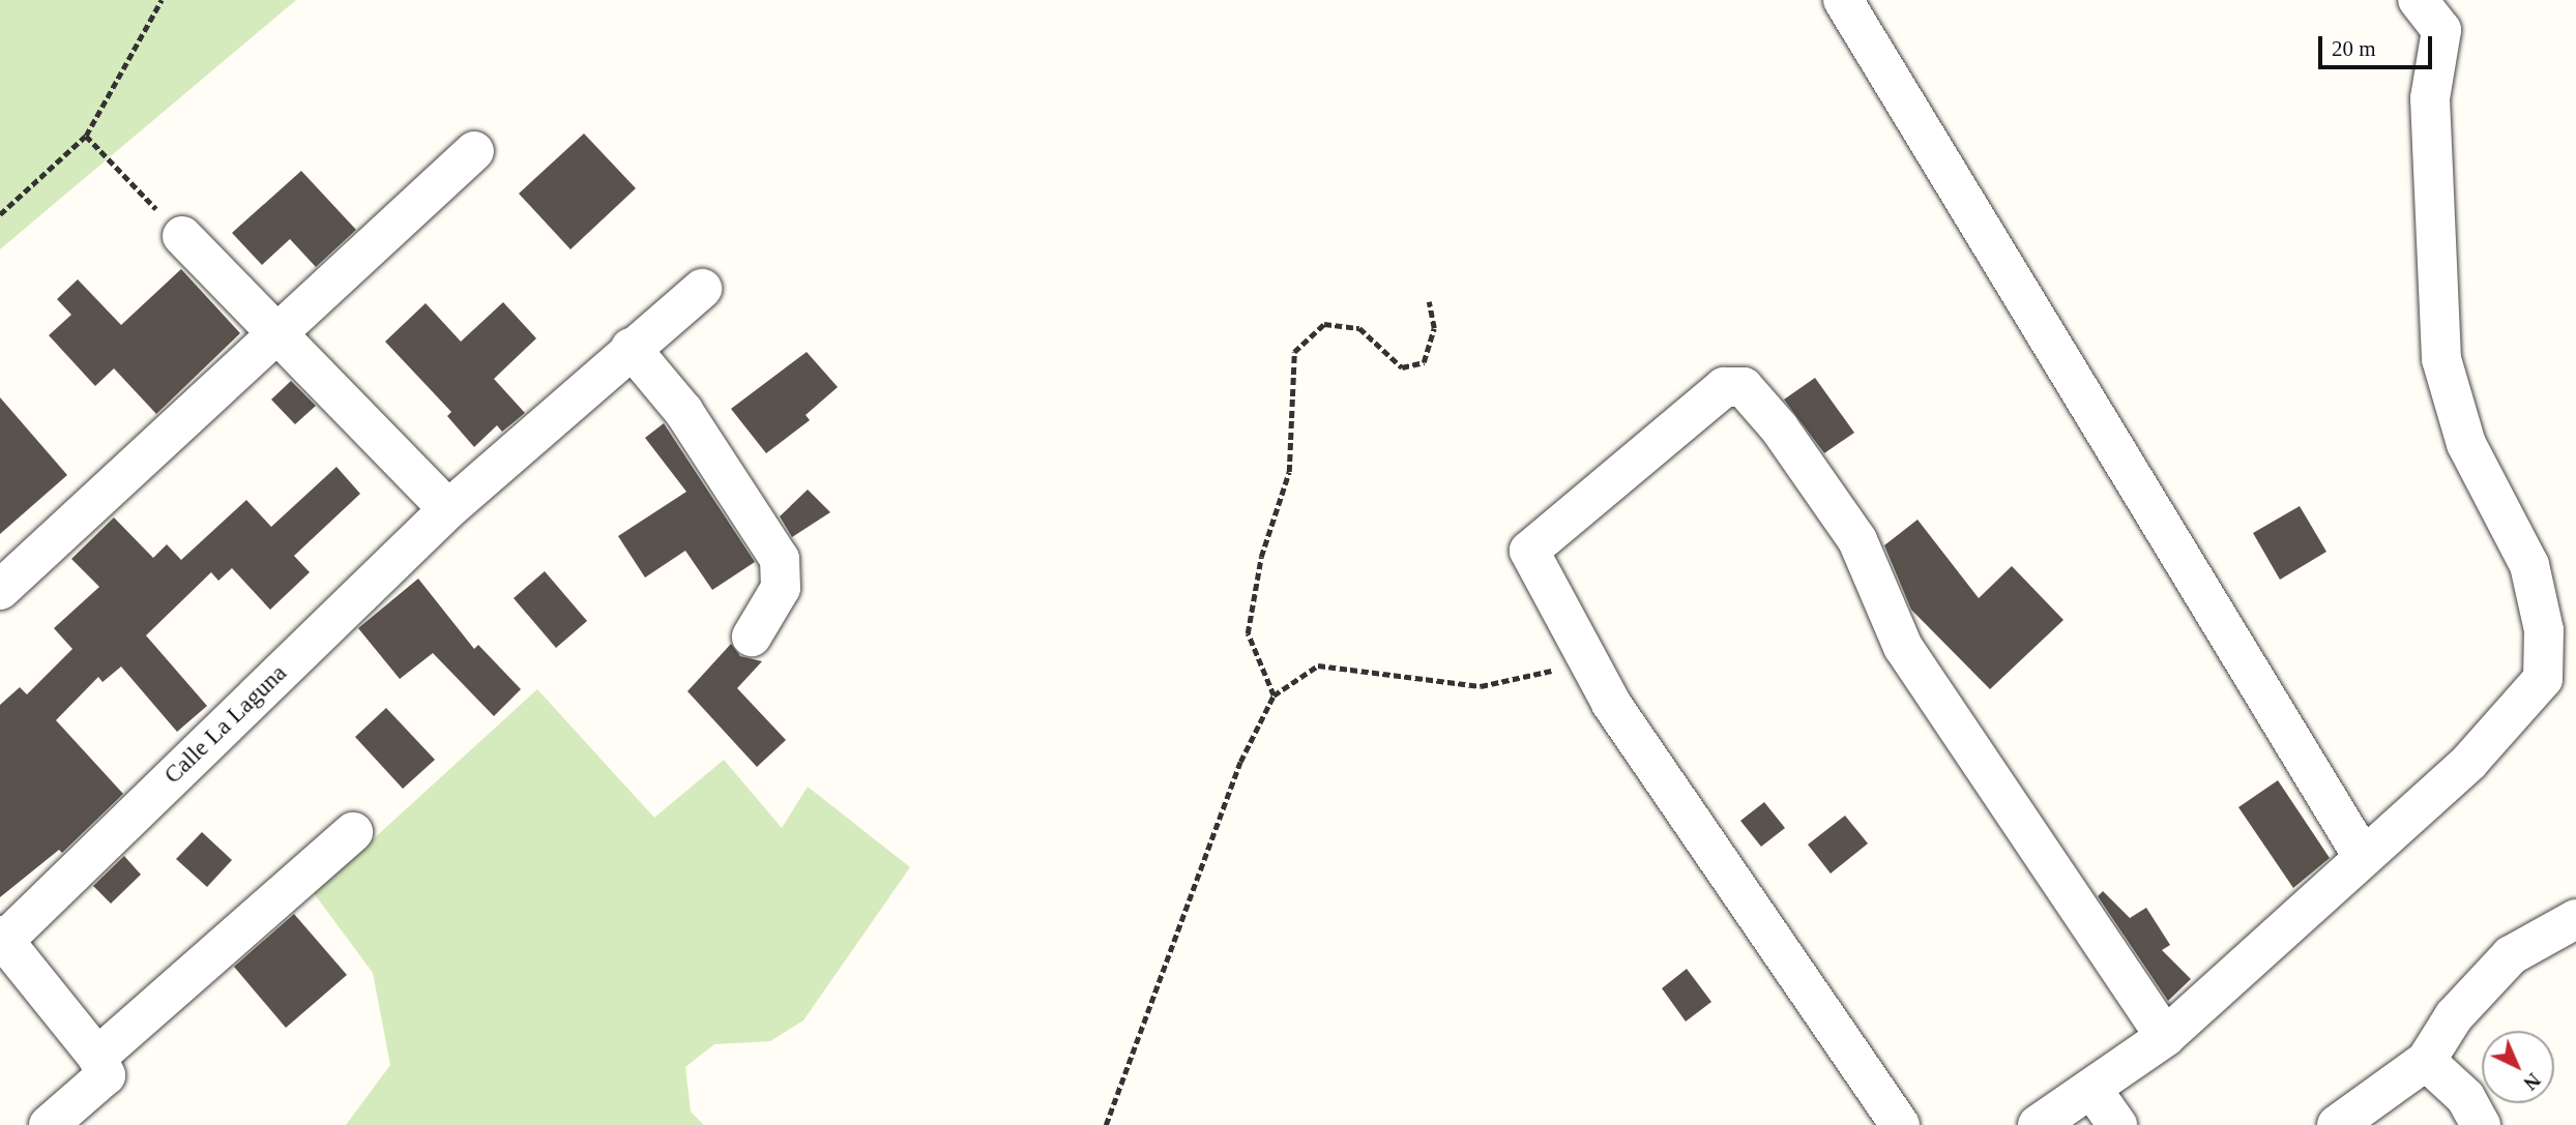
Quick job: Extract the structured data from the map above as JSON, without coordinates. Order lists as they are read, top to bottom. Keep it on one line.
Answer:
{"streets":{"street":["Calle La Laguna"]},"scale_bar":"20 m","north":"bottom right"}
